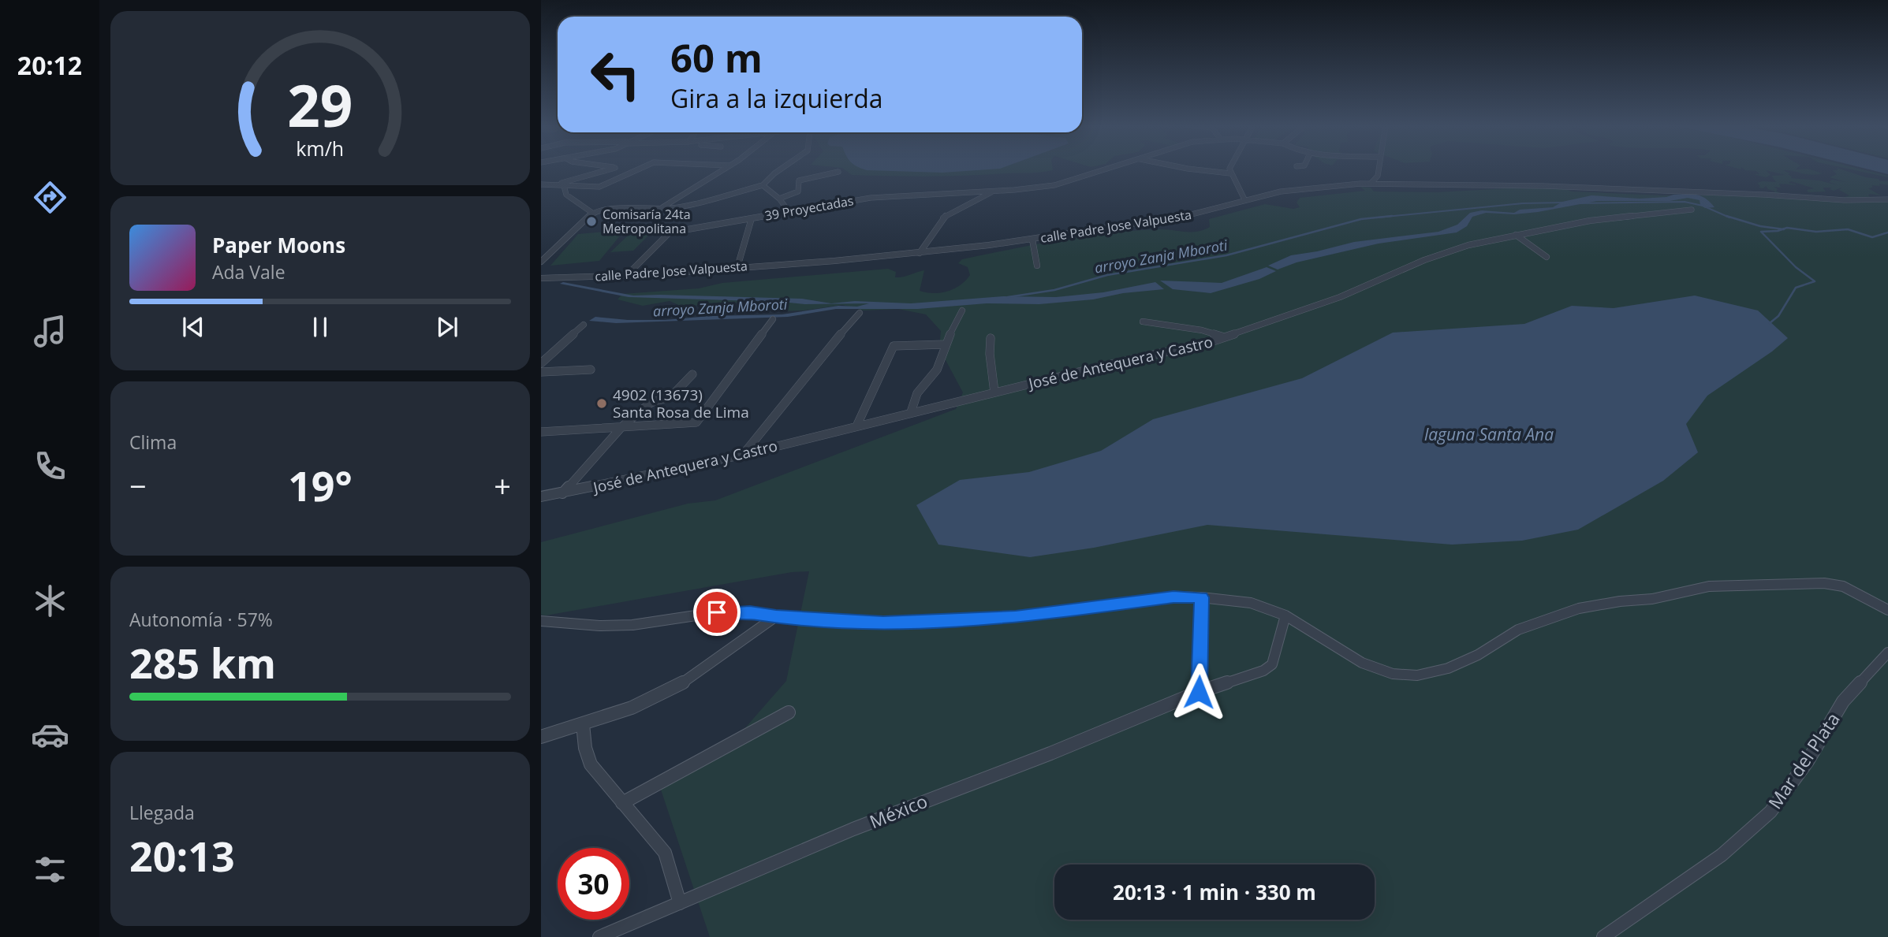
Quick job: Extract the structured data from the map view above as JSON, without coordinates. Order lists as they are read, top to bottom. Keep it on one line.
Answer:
{"streets":{"street":["39 Proyectadas","calle Padre Jose Valpuesta","José de Antequera y Castro","Mar del Plata","México"]},"crossings":[["39 Proyectadas","calle Padre Jose Valpuesta"]],"water":["arroyo Zanja Mboroti","laguna Santa Ana"],"places":["Comisaría 24ta Metropolitana","4902 (13673) Santa Rosa de Lima"],"page":{"tabs":"20:12","turn":["60 m","Gira a la izquierda"],"song":["Paper Moons","Ada Vale"],"tile":["Clima",["Autonomía · 57%","285 km"],["Llegada","20:13"]],"heat":["−","19°","+"],"limit":"30","trip":"20:13 · 1 min · 330 m","gauge":["29","km/h"]}}
